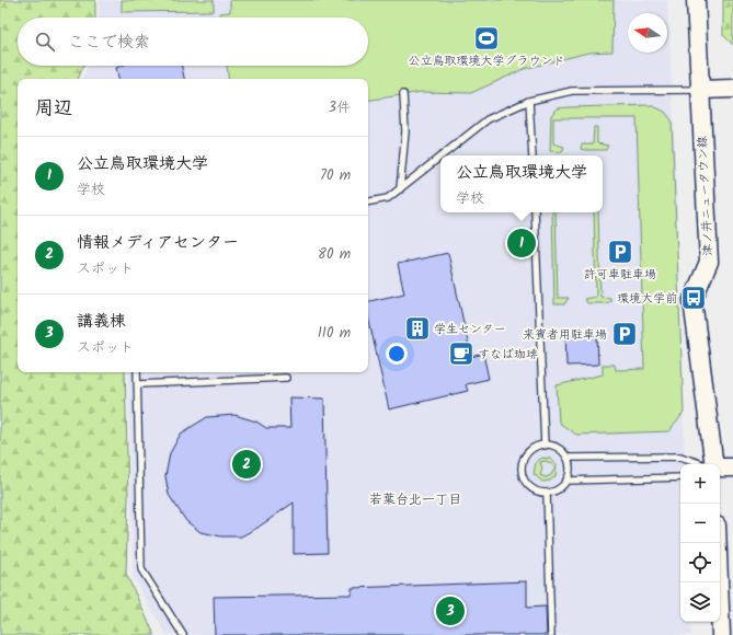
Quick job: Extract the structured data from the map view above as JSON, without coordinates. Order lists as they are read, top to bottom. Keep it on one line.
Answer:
{"streets":{"street":["津ノ井ニュータウン線"]},"districts":["若葉台北一丁目"],"places":{"sports":["公立鳥取環境大学グラウンド"],"parking":["許可車駐車場","来賓者用駐車場"],"bus stop":["環境大学前"],"building":["学生センター"],"cafe":["すなば珈琲"]},"north":"left","page":{"search":"ここで検索","heading":["周辺","3件"],"list":[{"mark":"1","name":"公立鳥取環境大学","note":"学校","value":"70 m"},{"mark":"2","name":"情報メディアセンター","note":"スポット","value":"80 m"},{"mark":"3","name":"講義棟","note":"スポット","value":"110 m"}],"popup":["公立鳥取環境大学","学校"],"pins":["1","2","3"],"map_buttons":["+","−"]}}
